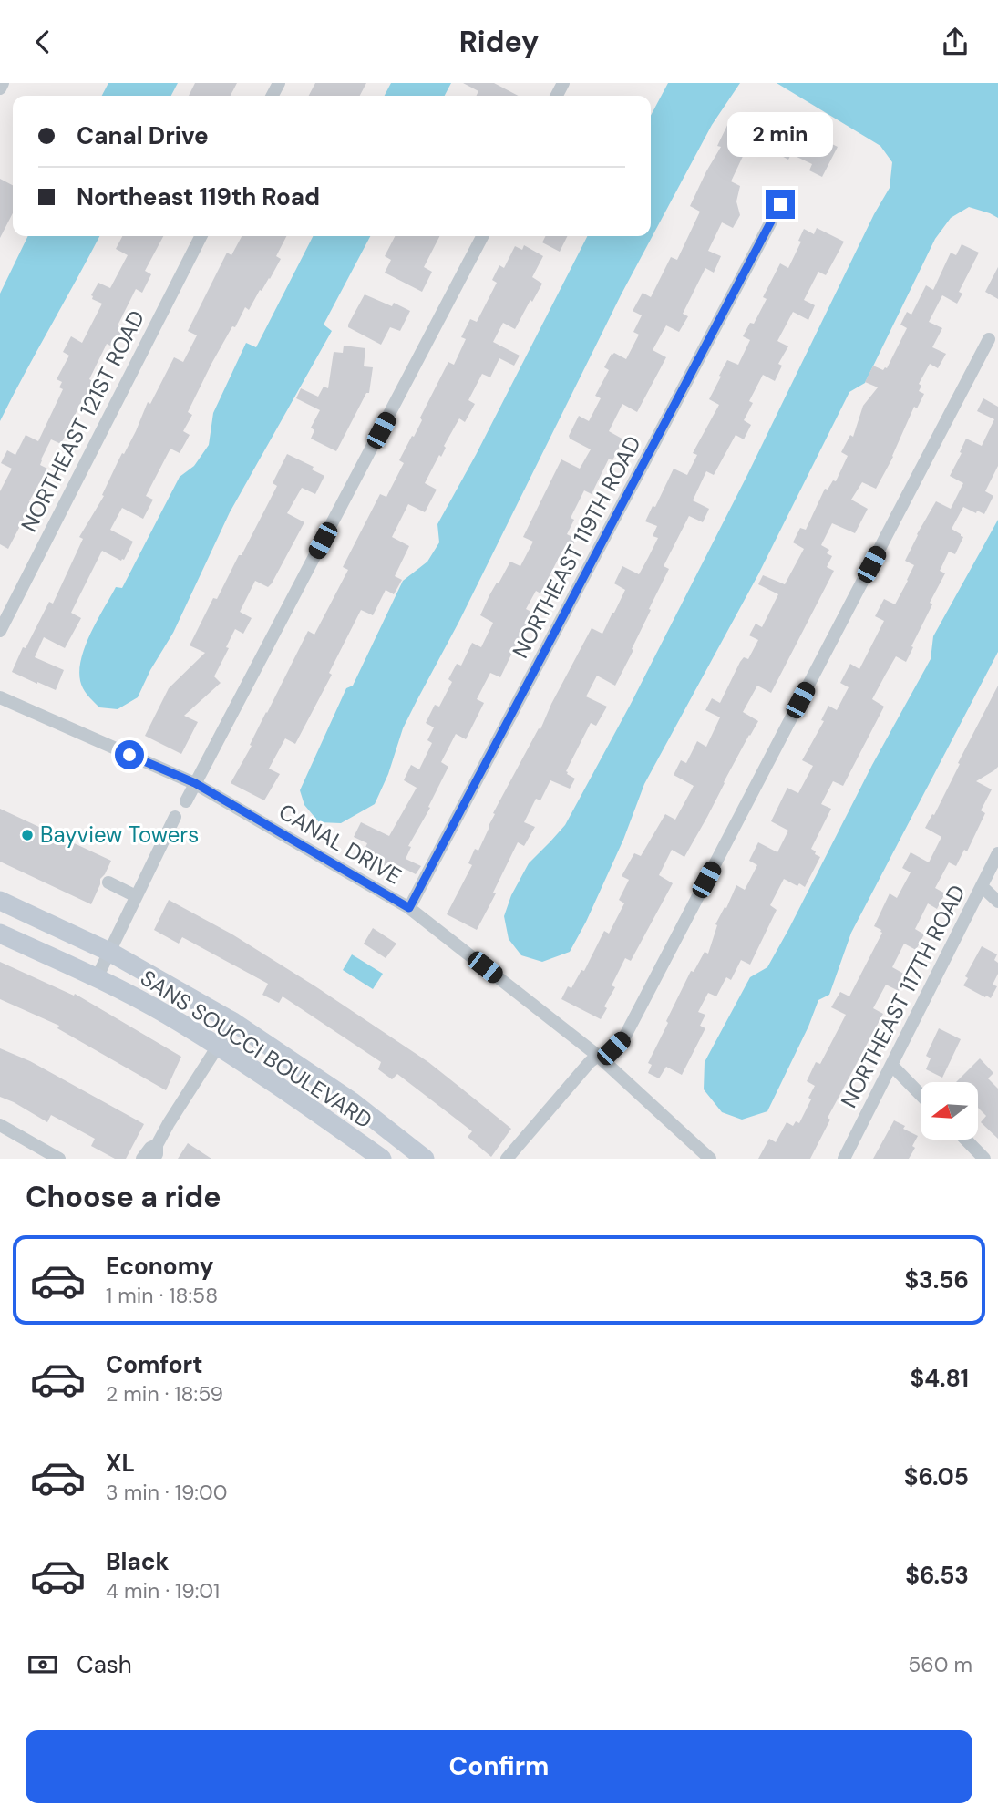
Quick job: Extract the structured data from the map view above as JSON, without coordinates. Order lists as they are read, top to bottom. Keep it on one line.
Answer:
{"streets":{"street":["NORTHEAST 121ST ROAD","NORTHEAST 119TH ROAD","CANAL DRIVE","NORTHEAST 117TH ROAD","SANS SOUCCI BOULEVARD"]},"crossings":[["NORTHEAST 119TH ROAD","CANAL DRIVE"]],"places":["Bayview Towers"],"north":"left","page":{"header":"Ridey","banner":["Canal Drive","Northeast 119th Road"],"bubble":"2 min","heading":"Choose a ride","list":[{"name":"Economy","note":"1 min · 18:58","value":"$3.56"},{"name":"Comfort","note":"2 min · 18:59","value":"$4.81"},{"name":"XL","note":"3 min · 19:00","value":"$6.05"},{"name":"Black","note":"4 min · 19:01","value":"$6.53"}],"pay":["Cash","560 m"],"buttons":"Confirm"}}
